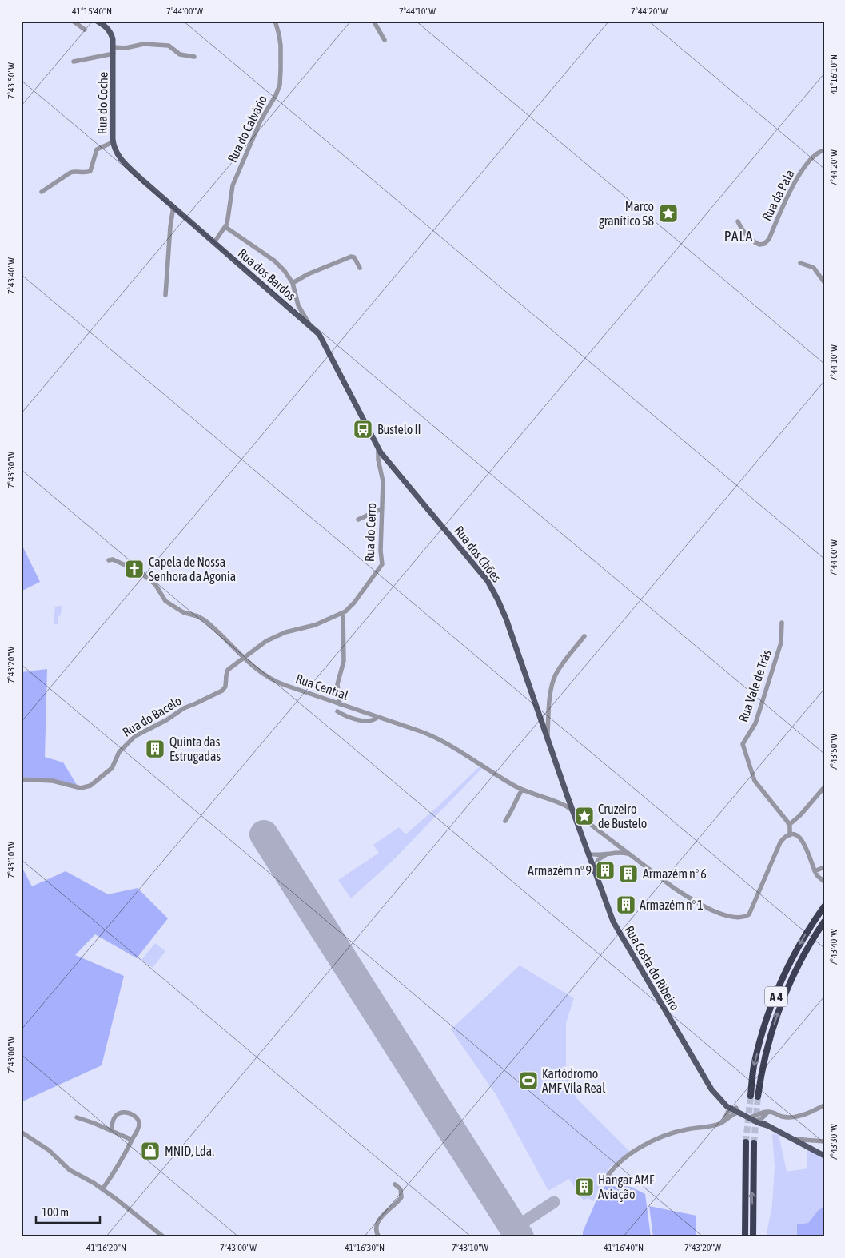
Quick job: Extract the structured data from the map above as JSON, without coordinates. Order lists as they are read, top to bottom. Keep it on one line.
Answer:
{"streets":{"highway":["A 4"],"main road":["Rua do Coche","Rua dos Bardos","Rua dos Chões","Rua Costa do Ribeiro"],"street":["Rua do Calvário","Rua da Pala","Rua do Cerro","Rua Vale de Trás","Rua Central","Rua do Bacelo"]},"crossings":[["Rua do Coche","Rua dos Bardos"],["Rua do Calvário","Rua dos Bardos"],["Rua dos Bardos","Rua dos Chões"],["Rua do Cerro","Rua dos Chões"],["Rua do Cerro","Rua Central"],["Rua do Cerro","Rua do Bacelo"],["Rua dos Chões","Rua Central"],["Rua dos Chões","Rua Costa do Ribeiro"],["Rua Central","Rua do Bacelo"]],"districts":["PALA"],"places":{"place":["Marco granítico 58","Cruzeiro de Bustelo"],"bus stop":["Bustelo II"],"church":["Capela de Nossa Senhora da Agonia"],"building":["Quinta das Estrugadas","Armazém nº 9","Armazém nº 6","Armazém nº 1","Hangar AMF Aviação"],"sports":["Kartódromo AMF Vila Real"],"shop":["MNID, Lda."]},"scale_bar":"100 m","coordinates":["41°15'40\"N","7°44'00\"W","7°44'10\"W","7°44'20\"W","41°16'10\"N","7°43'50\"W","7°43'40\"W","7°43'30\"W","7°43'20\"W","7°43'10\"W","7°43'00\"W","41°16'20\"N","41°16'30\"N","41°16'40\"N"]}
